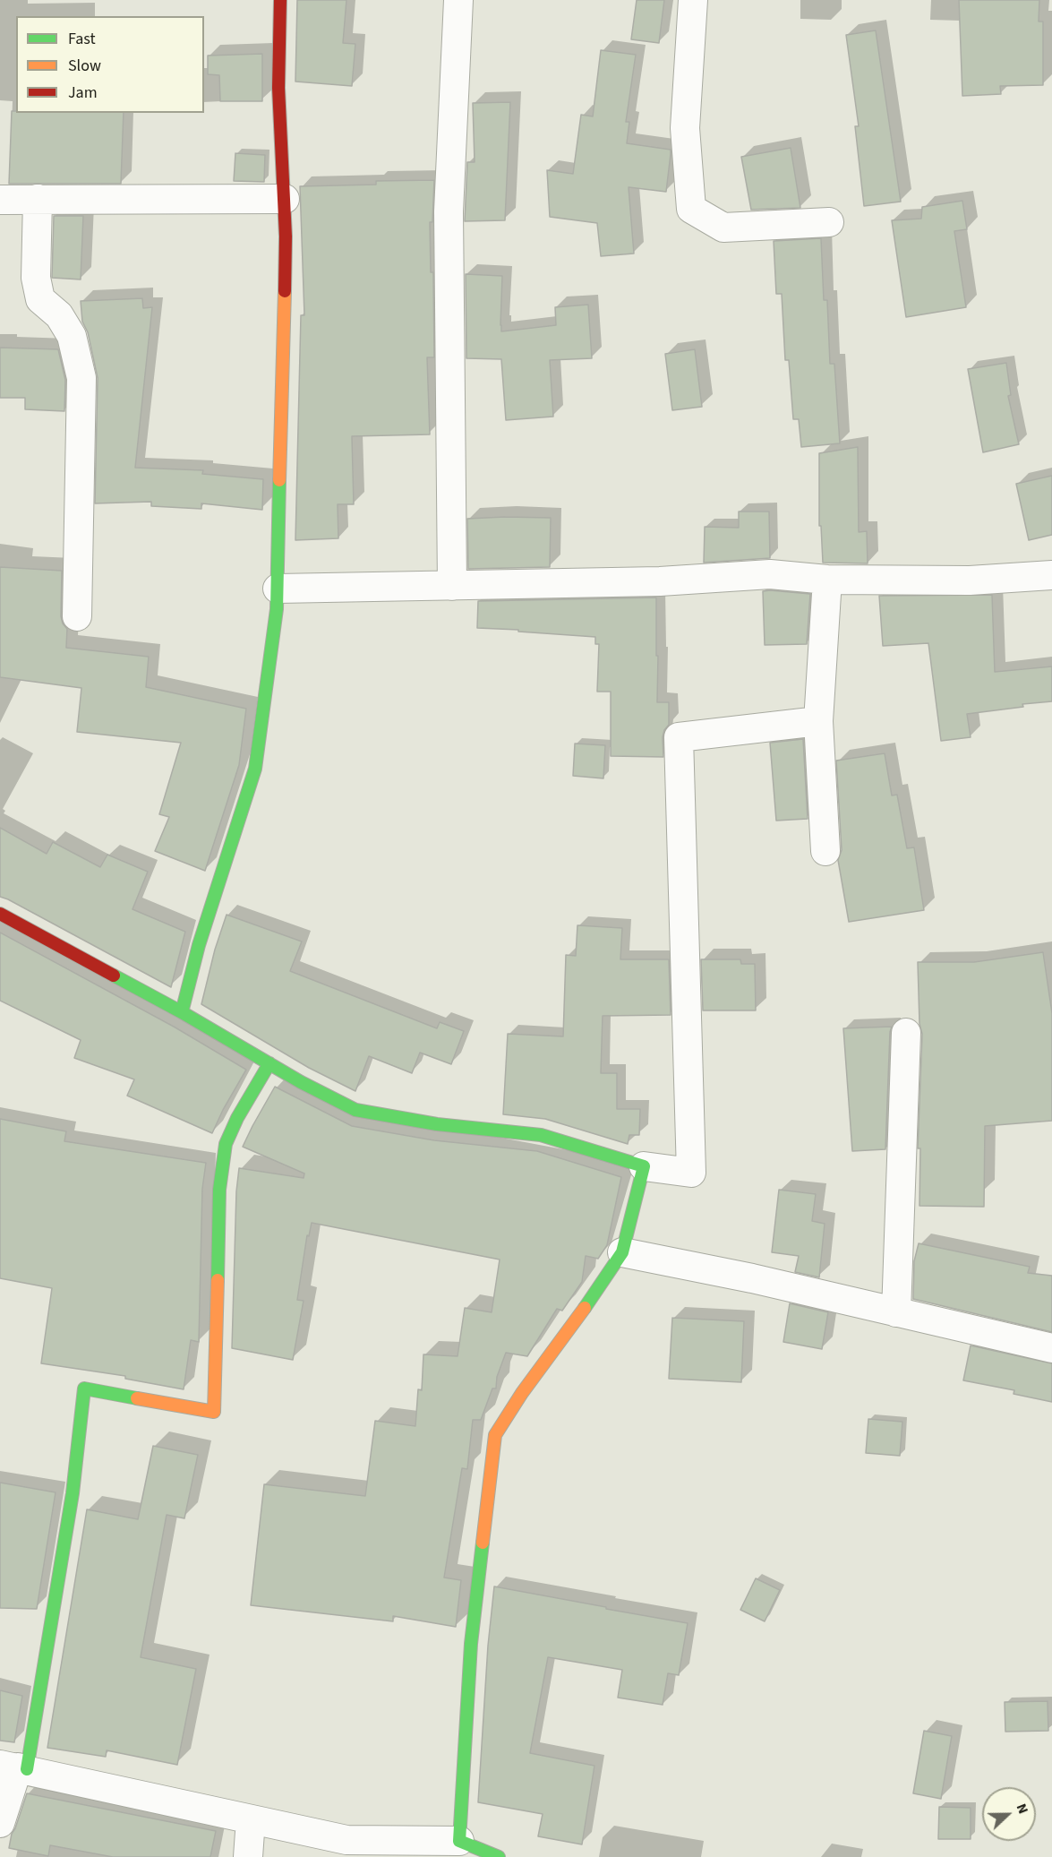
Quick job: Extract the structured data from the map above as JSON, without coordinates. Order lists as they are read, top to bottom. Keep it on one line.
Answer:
{"legend":["Fast","Slow","Jam"],"north":"right"}
